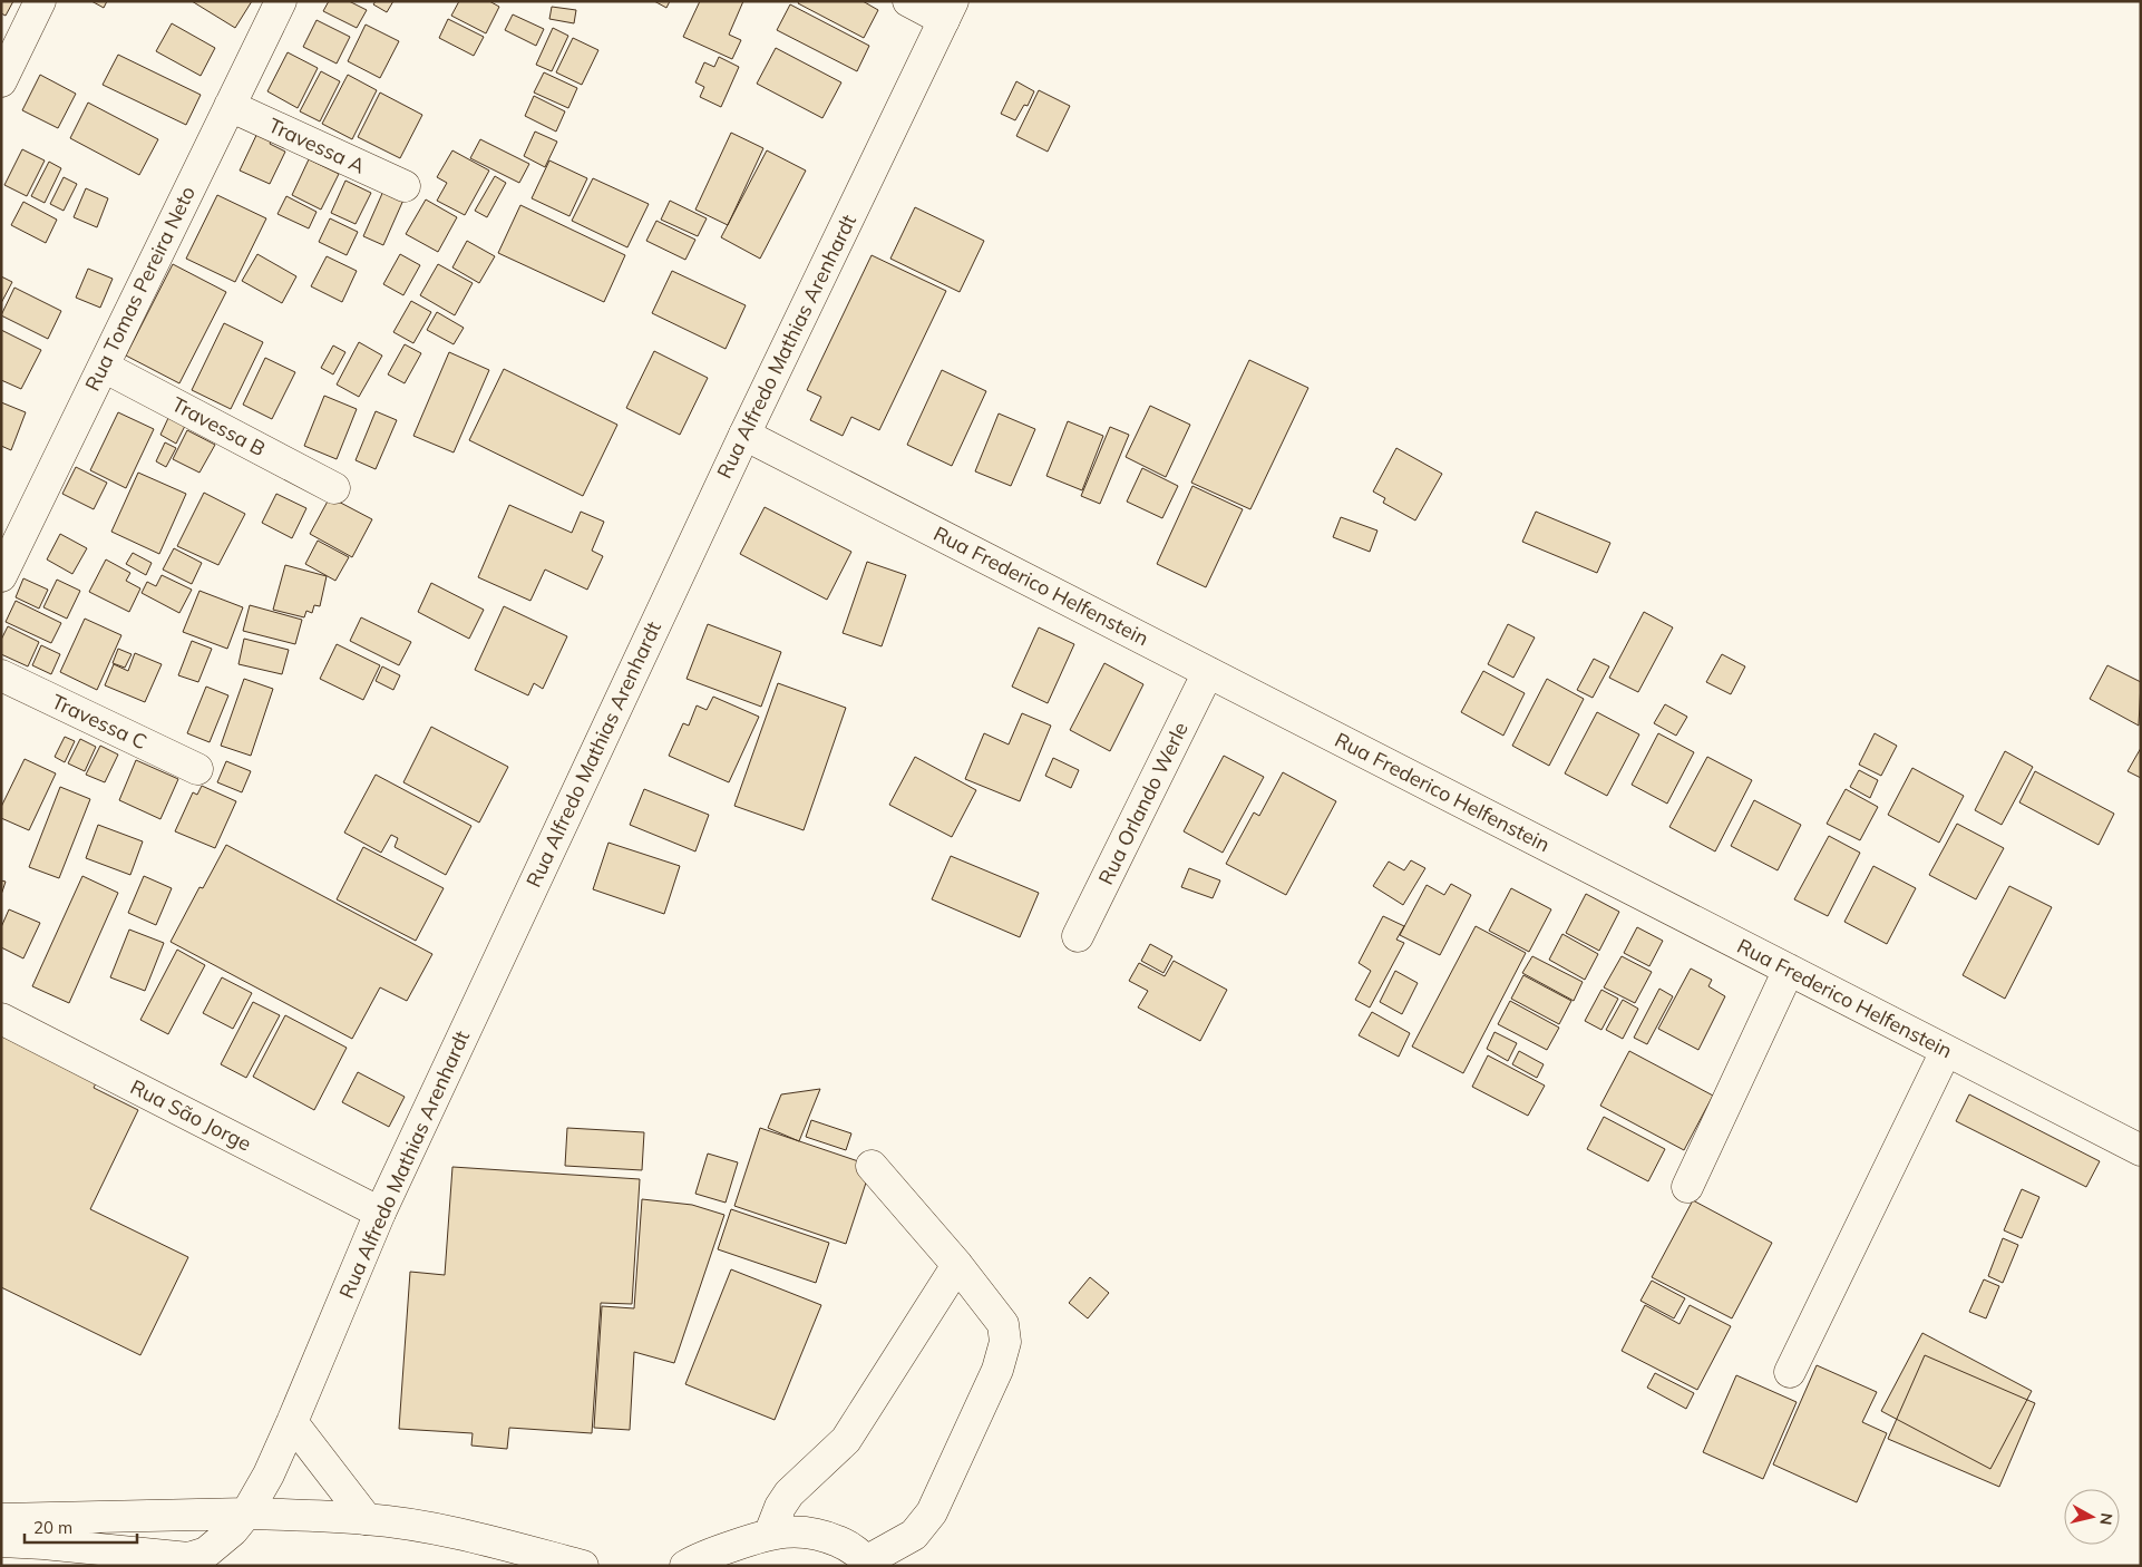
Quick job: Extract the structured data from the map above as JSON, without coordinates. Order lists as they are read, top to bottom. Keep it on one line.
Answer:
{"streets":{"main road":["Travessa A","Rua Tomas Pereira Neto","Rua Alfredo Mathias Arenhardt","Travessa B","Rua Frederico Helfenstein","Travessa C","Rua Orlando Werle","Rua São Jorge"]},"crossings":[["Travessa A","Rua Tomas Pereira Neto"],["Rua Tomas Pereira Neto","Travessa B"],["Rua Alfredo Mathias Arenhardt","Rua Frederico Helfenstein"],["Rua Alfredo Mathias Arenhardt","Rua São Jorge"],["Rua Frederico Helfenstein","Rua Orlando Werle"]],"scale_bar":"20 m","north":"right"}
